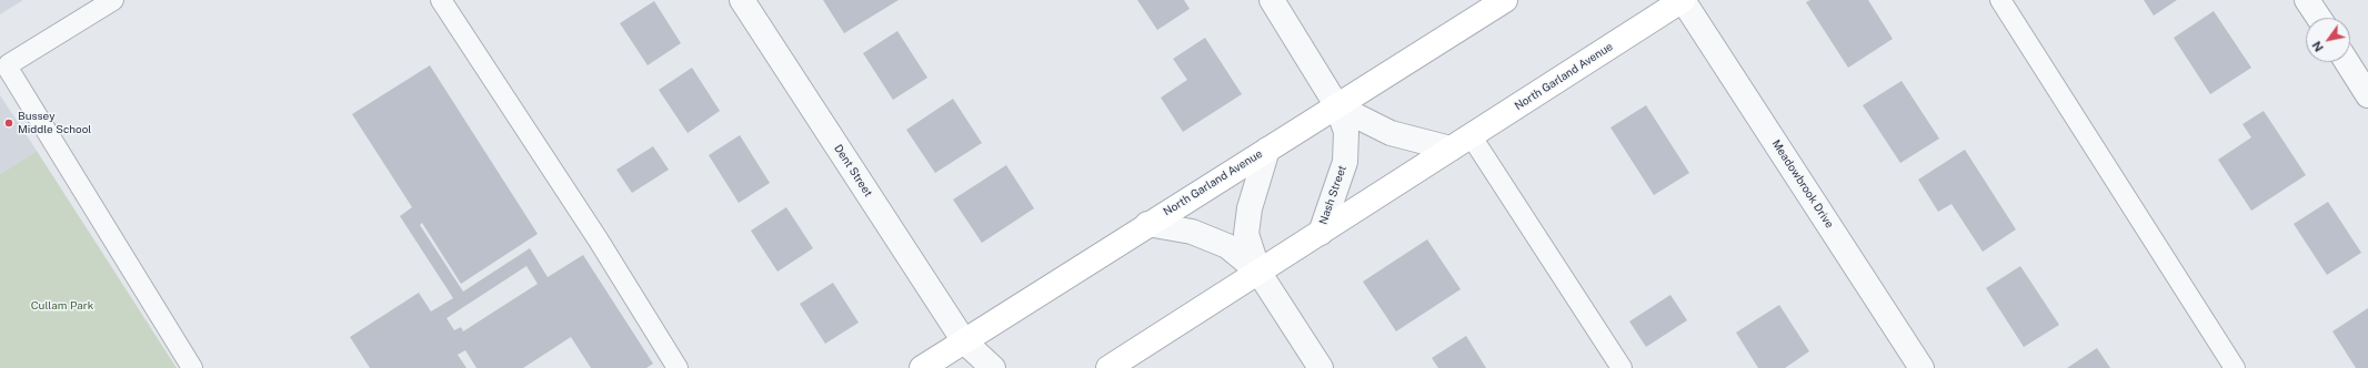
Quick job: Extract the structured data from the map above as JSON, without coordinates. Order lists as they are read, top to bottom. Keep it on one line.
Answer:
{"streets":{"main road":["North Garland Avenue"],"street":["Dent Street","Meadowbrook Drive","Nash Street"]},"crossings":[["North Garland Avenue","Dent Street"],["North Garland Avenue","Meadowbrook Drive"],["North Garland Avenue","Nash Street"]],"parks":["Cullam Park"],"places":["Bussey Middle School"],"north":"bottom left"}
